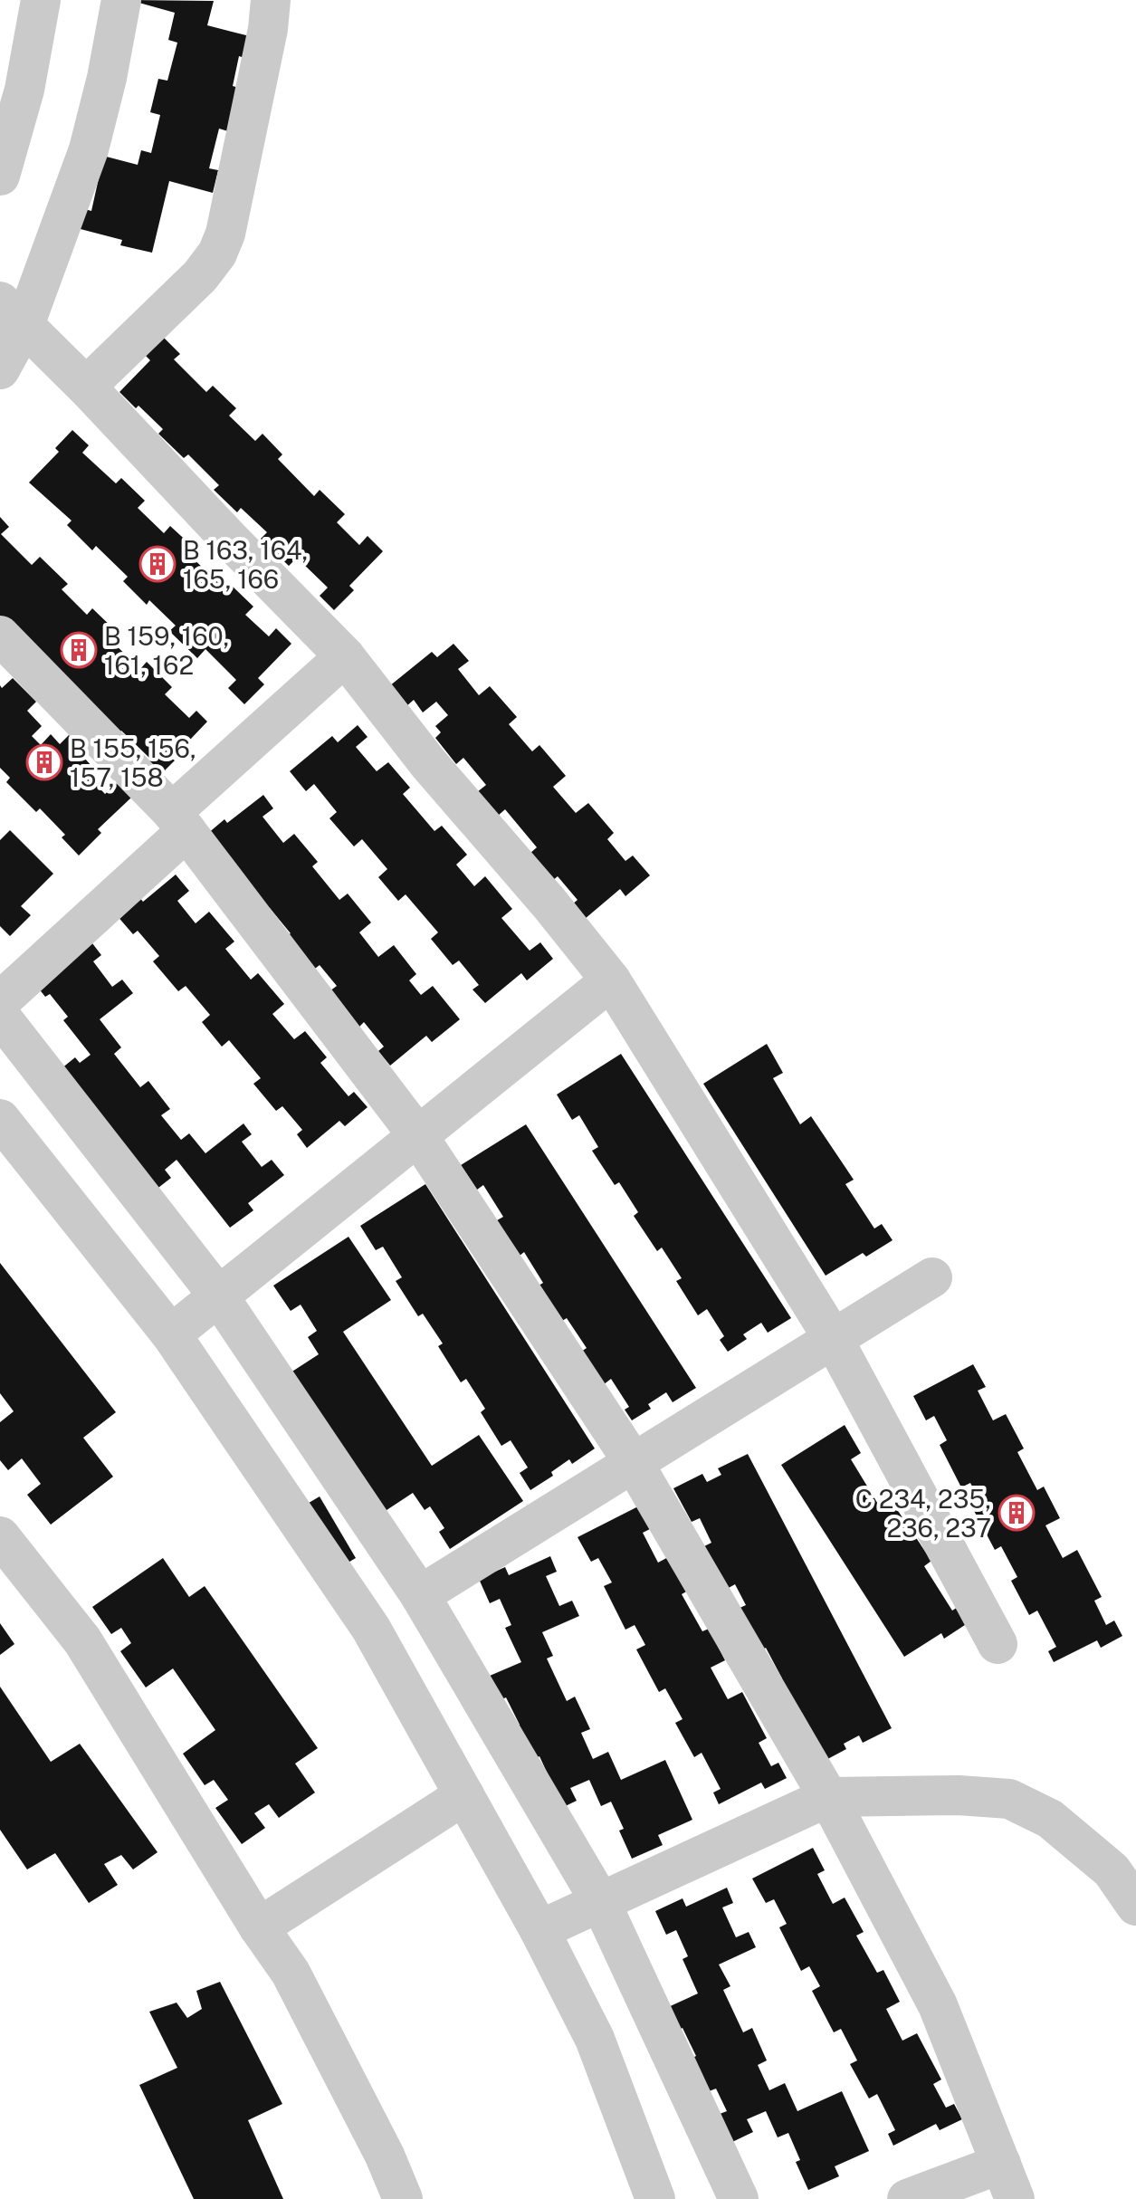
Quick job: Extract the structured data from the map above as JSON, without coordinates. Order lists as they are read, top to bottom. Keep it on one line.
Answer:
{"places":{"building":["B 163, 164, 165, 166","B 159, 160, 161, 162","B 155, 156, 157, 158","C 234, 235, 236, 237"]}}
